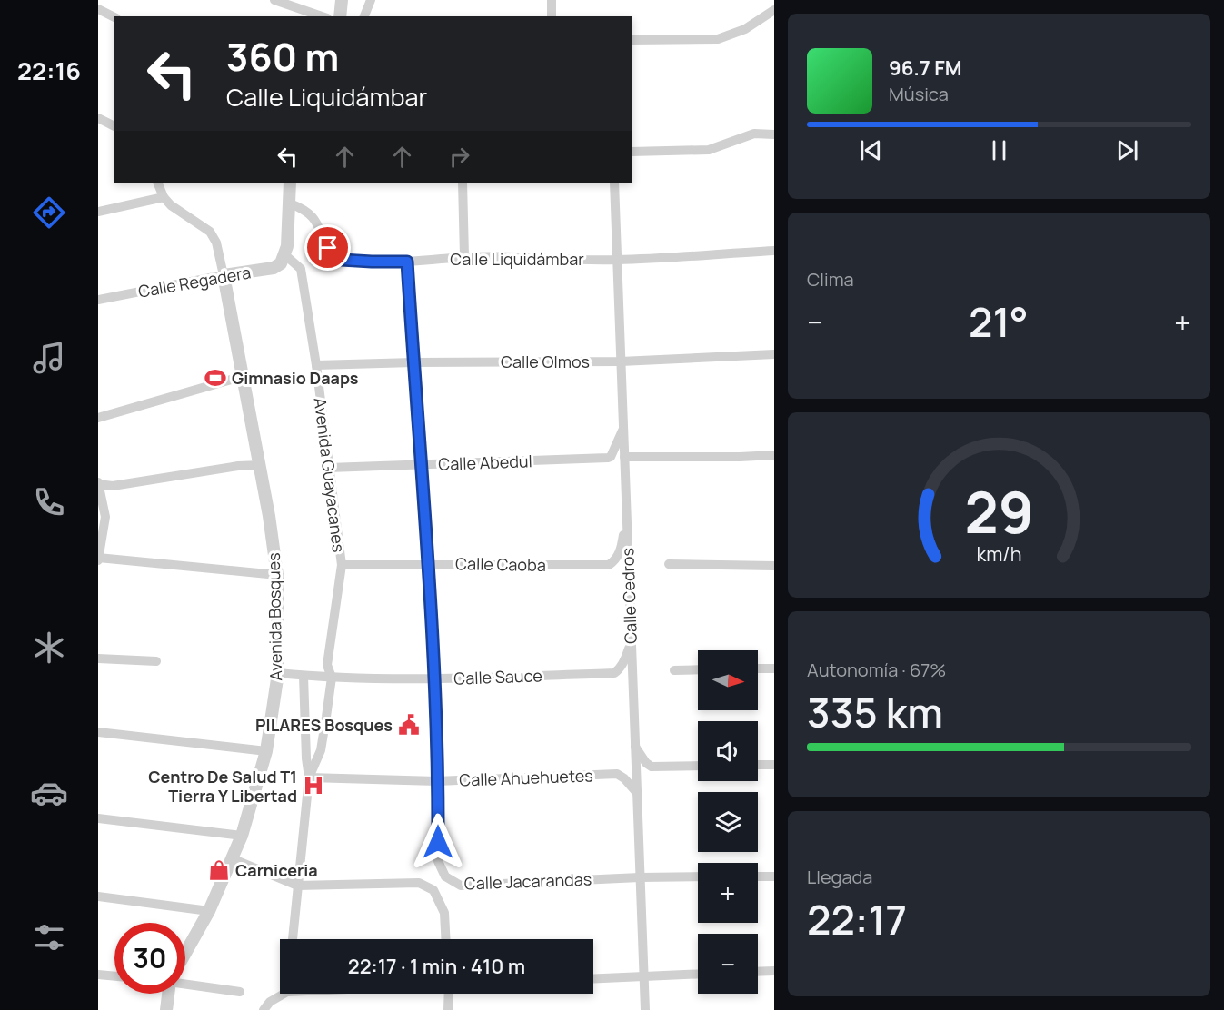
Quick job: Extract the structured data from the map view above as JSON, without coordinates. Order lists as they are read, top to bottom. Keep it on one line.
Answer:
{"streets":{"street":["Calle Liquidámbar","Calle Regadera","Calle Olmos","Calle Abedul","Avenida Guayacanes","Calle Caoba","Calle Cedros","Avenida Bosques","Calle Sauce","Calle Ahuehuetes","Calle Jacarandas"]},"crossings":[["Calle Liquidámbar","Calle Cedros"],["Calle Liquidámbar","Calle Jacarandas"],["Calle Regadera","Avenida Guayacanes"],["Calle Regadera","Avenida Bosques"],["Calle Olmos","Avenida Guayacanes"],["Calle Olmos","Calle Cedros"],["Calle Olmos","Calle Jacarandas"],["Calle Abedul","Avenida Guayacanes"],["Calle Abedul","Calle Cedros"],["Calle Abedul","Calle Jacarandas"],["Avenida Guayacanes","Calle Caoba"],["Avenida Guayacanes","Avenida Bosques"],["Avenida Guayacanes","Calle Sauce"],["Avenida Guayacanes","Calle Ahuehuetes"],["Calle Caoba","Calle Cedros"],["Calle Caoba","Calle Jacarandas"],["Calle Cedros","Calle Sauce"],["Calle Cedros","Calle Ahuehuetes"],["Calle Cedros","Calle Jacarandas"],["Avenida Bosques","Calle Sauce"],["Avenida Bosques","Calle Ahuehuetes"],["Calle Sauce","Calle Jacarandas"],["Calle Ahuehuetes","Calle Jacarandas"]],"places":{"sports":["Gimnasio Daaps"],"public building":["PILARES Bosques"],"hospital":["Centro De Salud T1 Tierra Y Libertad"],"shop":["Carniceria"]},"north":"right","page":{"tabs":"22:16","turn":["360 m","Calle Liquidámbar"],"song":["96.7 FM","Música"],"tile":["Clima",["Autonomía · 67%","335 km"],["Llegada","22:17"]],"heat":["−","21°","+"],"map_buttons":["+","−"],"limit":"30","trip":"22:17 · 1 min · 410 m","gauge":["29","km/h"]}}
